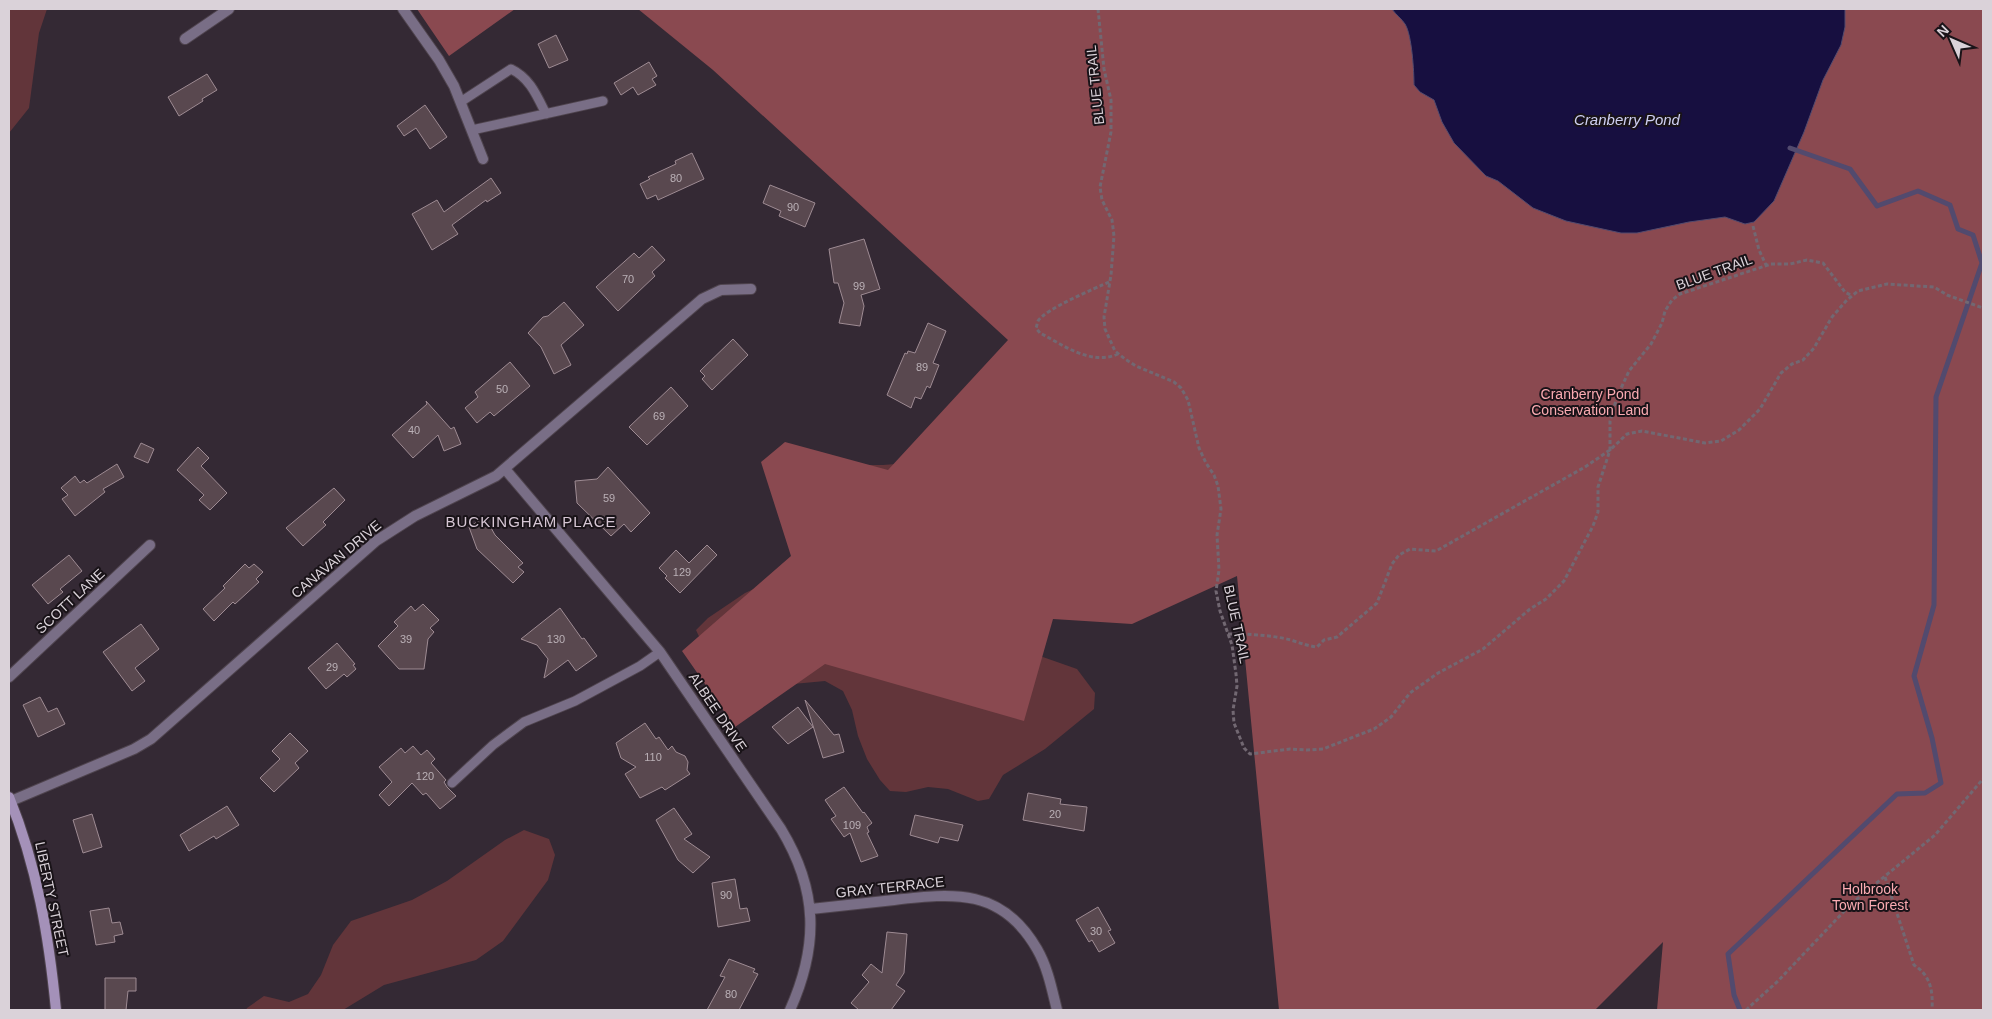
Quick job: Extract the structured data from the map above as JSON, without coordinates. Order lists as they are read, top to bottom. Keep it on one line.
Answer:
{"streets":{"main road":["LIBERTY STREET"],"street":["CANAVAN DRIVE","SCOTT LANE","ALBEE DRIVE","GRAY TERRACE"],"path":["BLUE TRAIL"]},"crossings":[["CANAVAN DRIVE","ALBEE DRIVE"],["CANAVAN DRIVE","LIBERTY STREET"],["ALBEE DRIVE","GRAY TERRACE"]],"districts":["BUCKINGHAM PLACE"],"water":["Cranberry Pond"],"parks":["Cranberry Pond Conservation Land","Holbrook Town Forest"],"house_numbers":["80","90","70","99","89","50","69","40","59","129","39","130","29","110","120","20","109","90","30","80"],"north":"top left"}
